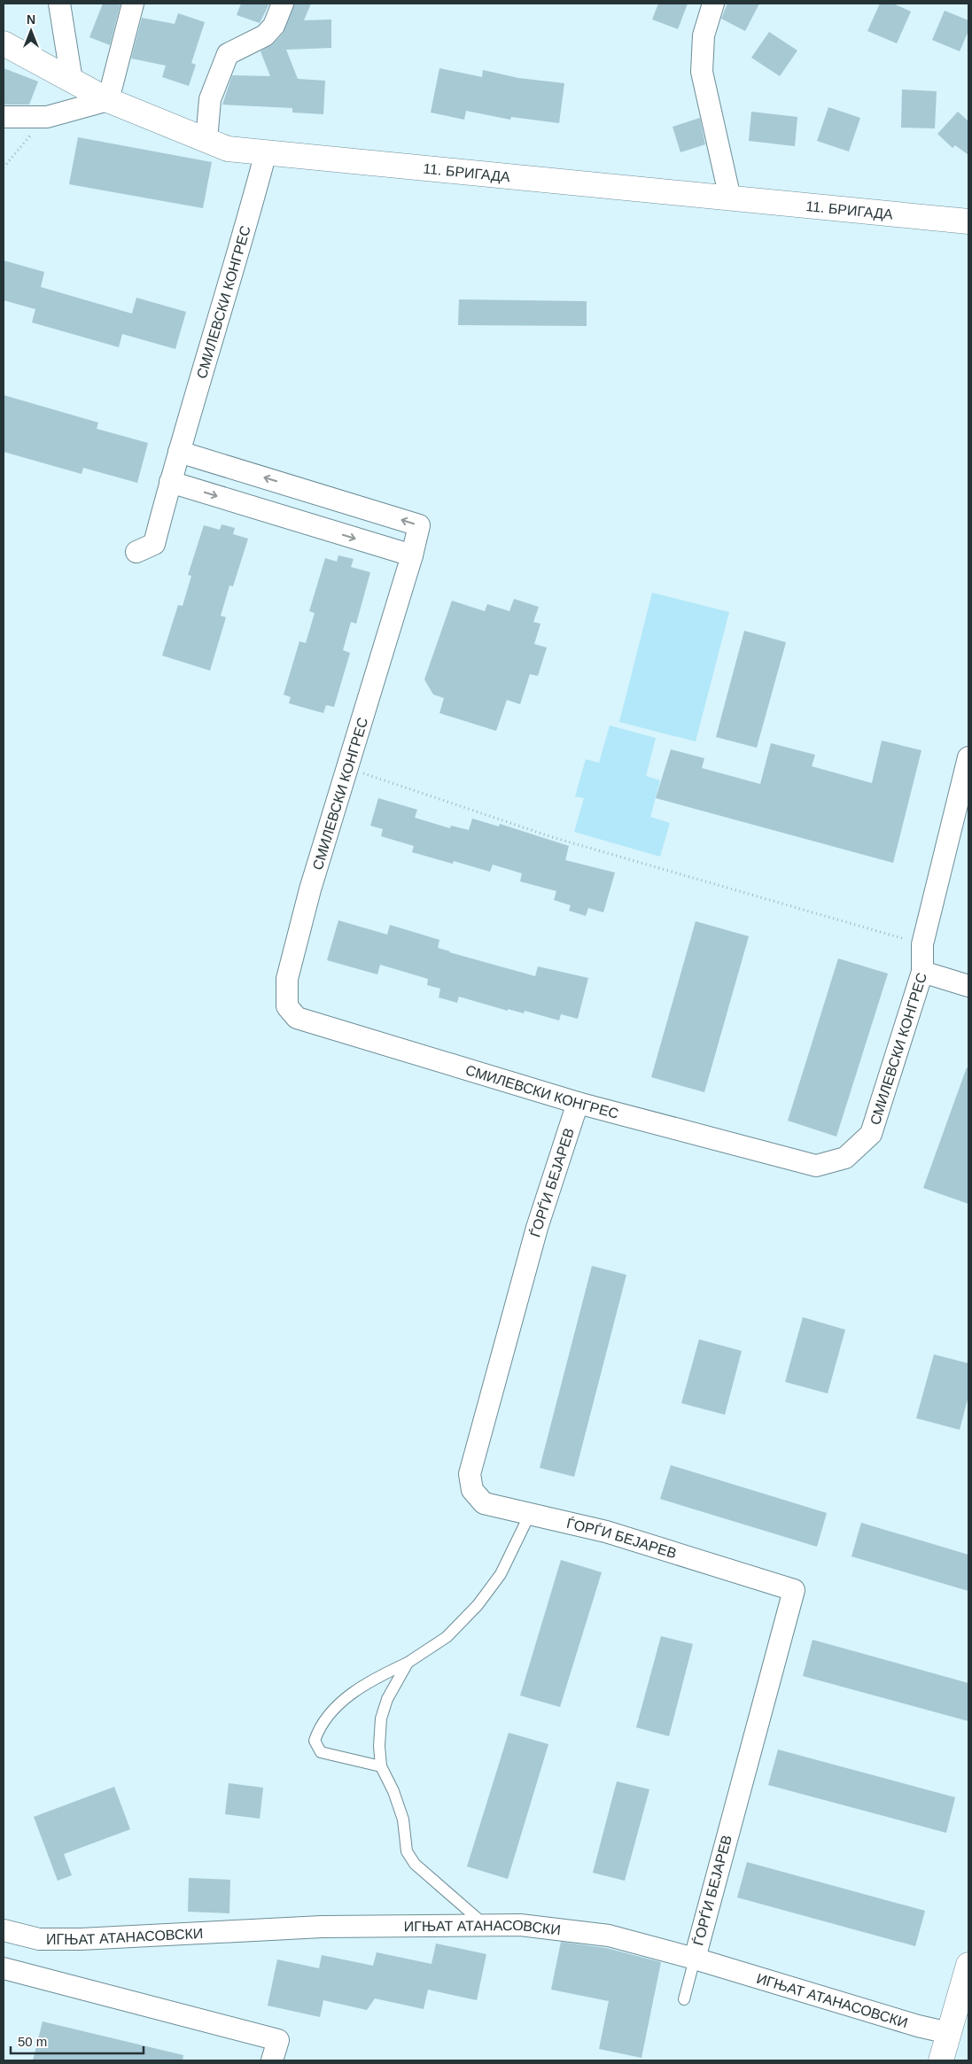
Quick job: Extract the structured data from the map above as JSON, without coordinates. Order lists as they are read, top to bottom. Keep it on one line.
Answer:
{"streets":{"main road":["11. БРИГАДА"],"street":["СМИЛЕВСКИ КОНГРЕС","ЃОРЃИ БЕЈАРЕВ","ИГЊАТ АТАНАСОВСКИ"]},"crossings":[["11. БРИГАДА","СМИЛЕВСКИ КОНГРЕС"],["СМИЛЕВСКИ КОНГРЕС","ЃОРЃИ БЕЈАРЕВ"],["ЃОРЃИ БЕЈАРЕВ","ИГЊАТ АТАНАСОВСКИ"]],"scale_bar":"50 m","north":"top"}
